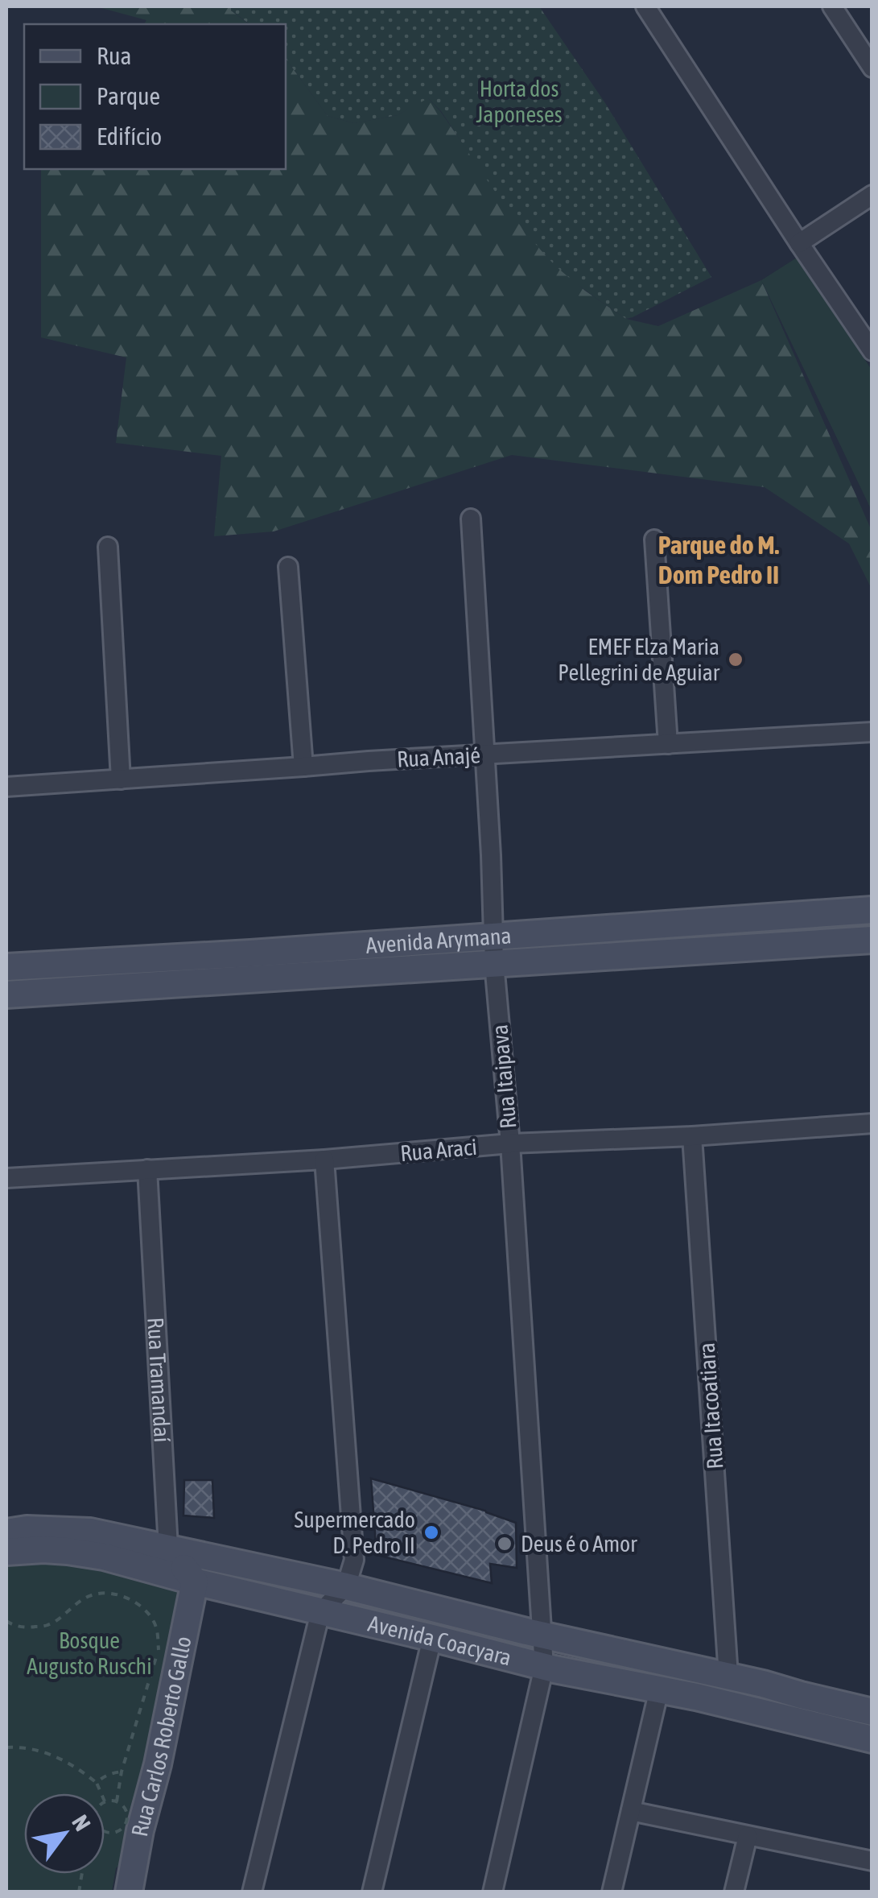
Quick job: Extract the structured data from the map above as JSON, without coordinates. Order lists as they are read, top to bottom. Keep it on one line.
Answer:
{"streets":{"street":["Rua Anajé","Avenida Arymana","Rua Itaipava","Rua Araci","Rua Tramandaí","Rua Itacoatiara","Avenida Coacyara","Rua Carlos Roberto Gallo"]},"crossings":[["Rua Anajé","Rua Itaipava"],["Avenida Arymana","Rua Itaipava"],["Rua Itaipava","Rua Araci"],["Rua Itaipava","Avenida Coacyara"],["Rua Araci","Rua Tramandaí"],["Rua Araci","Rua Itacoatiara"],["Rua Tramandaí","Avenida Coacyara"],["Rua Itacoatiara","Avenida Coacyara"],["Avenida Coacyara","Rua Carlos Roberto Gallo"]],"districts":["Parque do M. Dom Pedro II"],"parks":["Horta dos Japoneses","Bosque Augusto Ruschi"],"places":["EMEF Elza Maria Pellegrini de Aguiar","Supermercado D. Pedro II","Deus é o Amor"],"legend":["Rua","Parque","Edifício"],"north":"top right"}
